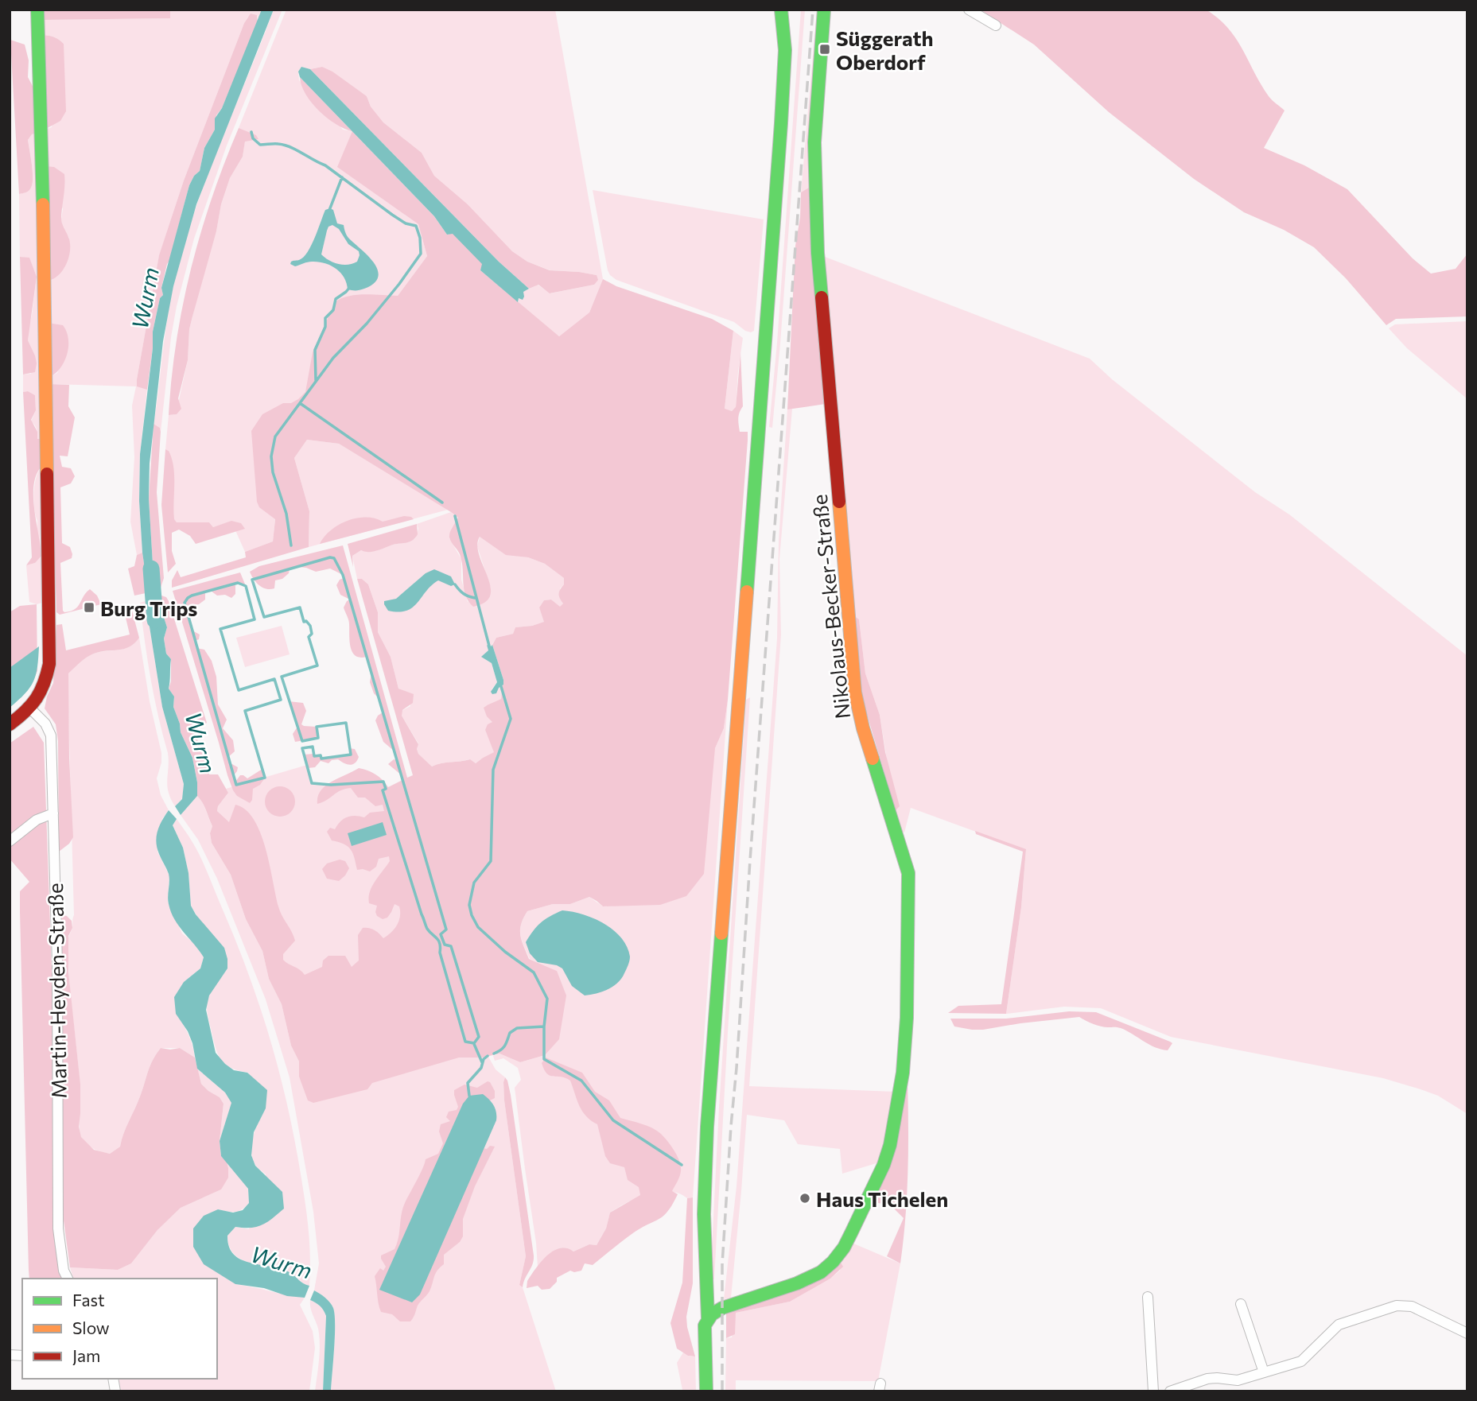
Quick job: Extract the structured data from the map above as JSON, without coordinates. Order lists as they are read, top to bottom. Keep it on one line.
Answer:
{"streets":{"main road":["Nikolaus-Becker-Straße"],"street":["Martin-Heyden-Straße"]},"water":["Wurm"],"places":{"transit":["Süggerath Oberdorf","Burg Trips"],"other":["Haus Tichelen"]},"legend":["Fast","Slow","Jam"]}
